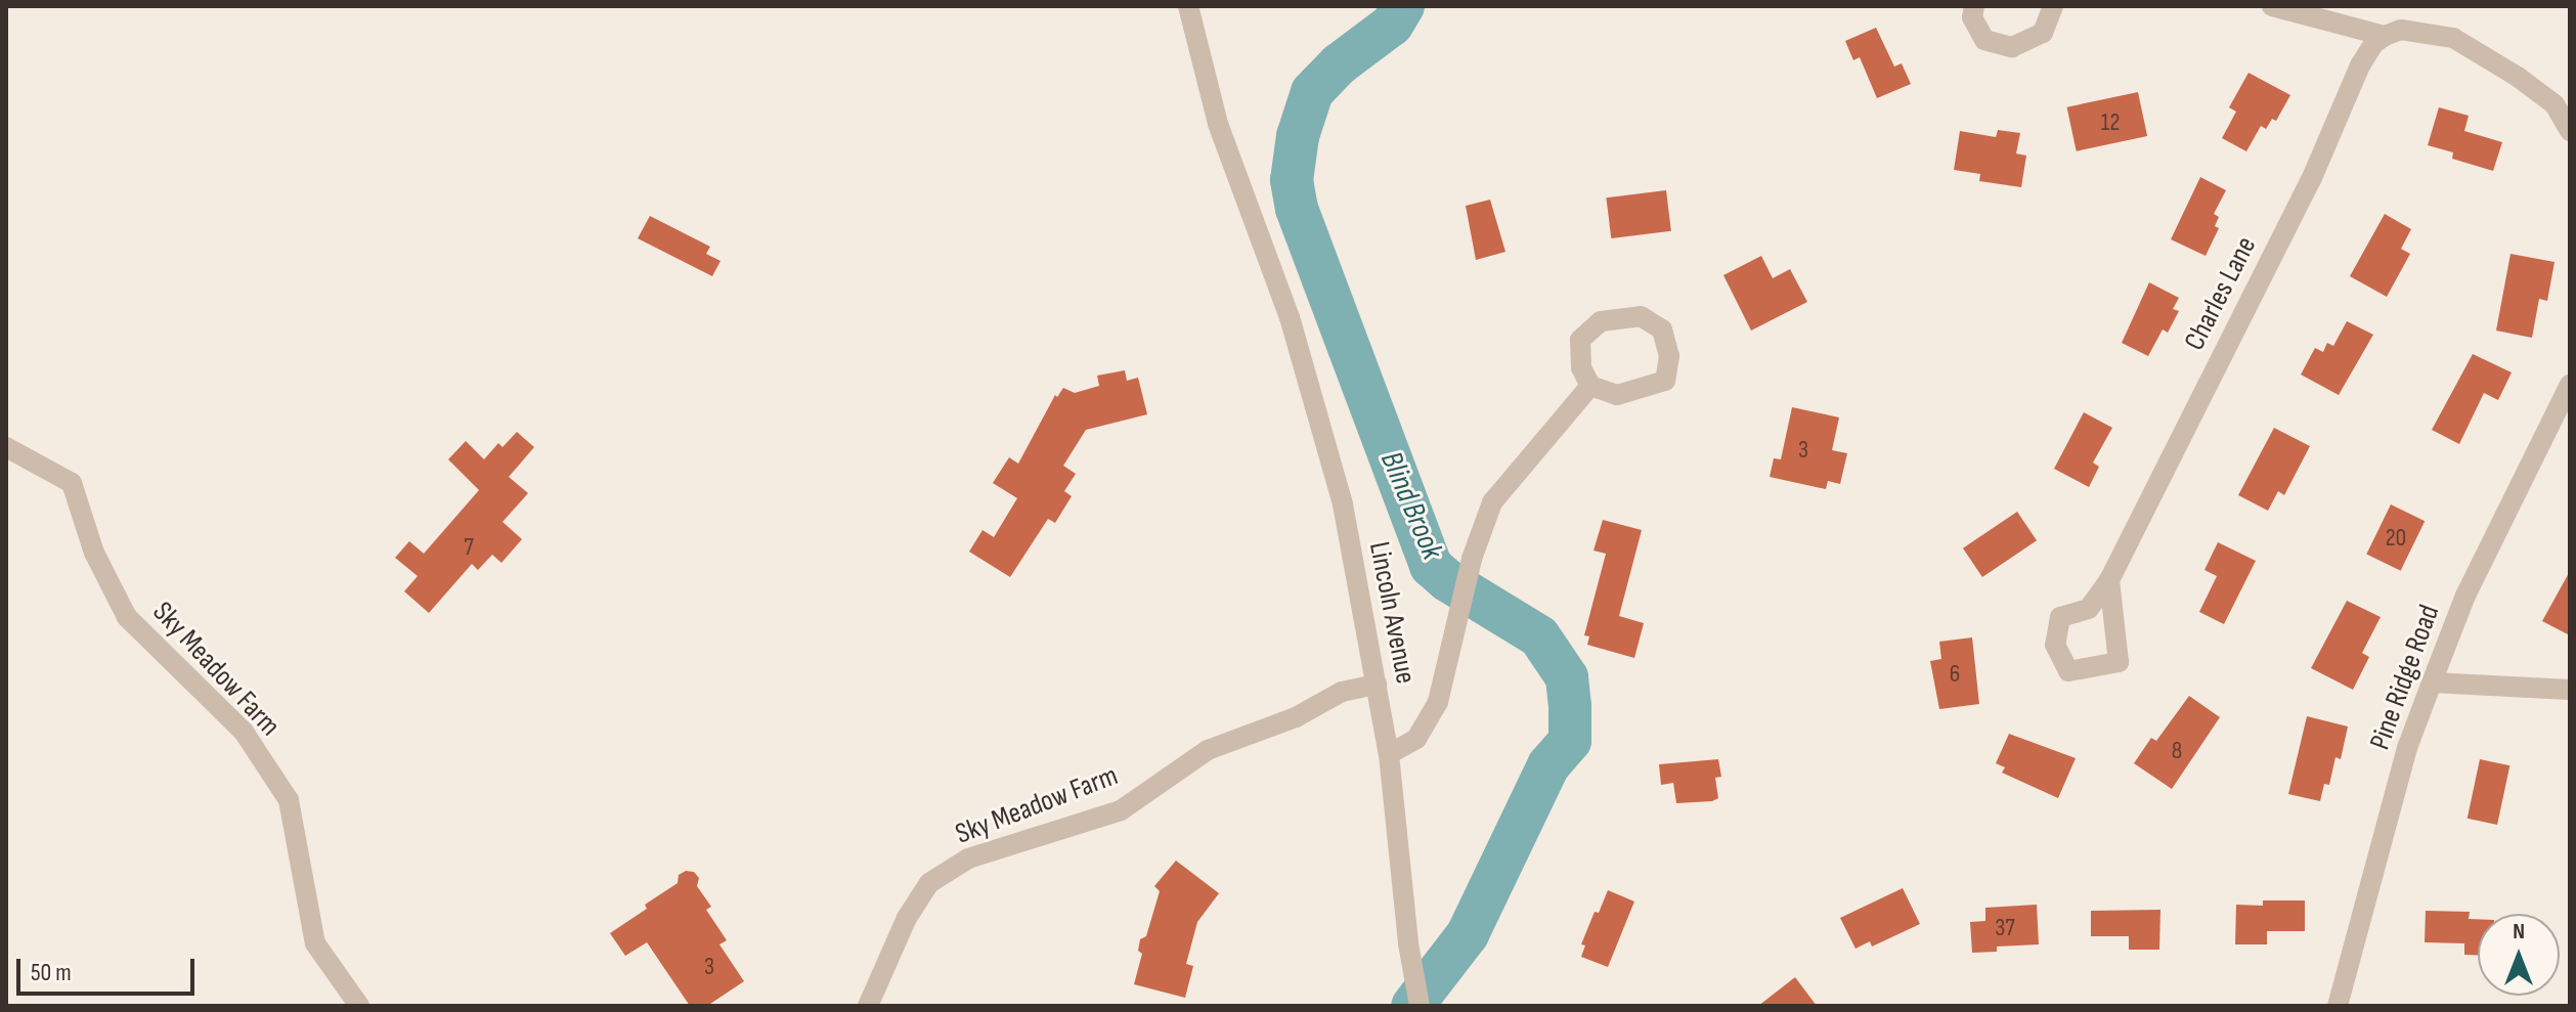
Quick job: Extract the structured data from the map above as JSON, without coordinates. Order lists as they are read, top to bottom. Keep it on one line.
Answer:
{"streets":{"street":["Charles Lane","Lincoln Avenue","Sky Meadow Farm","Pine Ridge Road"]},"crossings":[["Lincoln Avenue","Sky Meadow Farm"]],"water":["Blind Brook"],"house_numbers":["12","3","20","7","6","8","37","3"],"scale_bar":"50 m","north":"top"}
